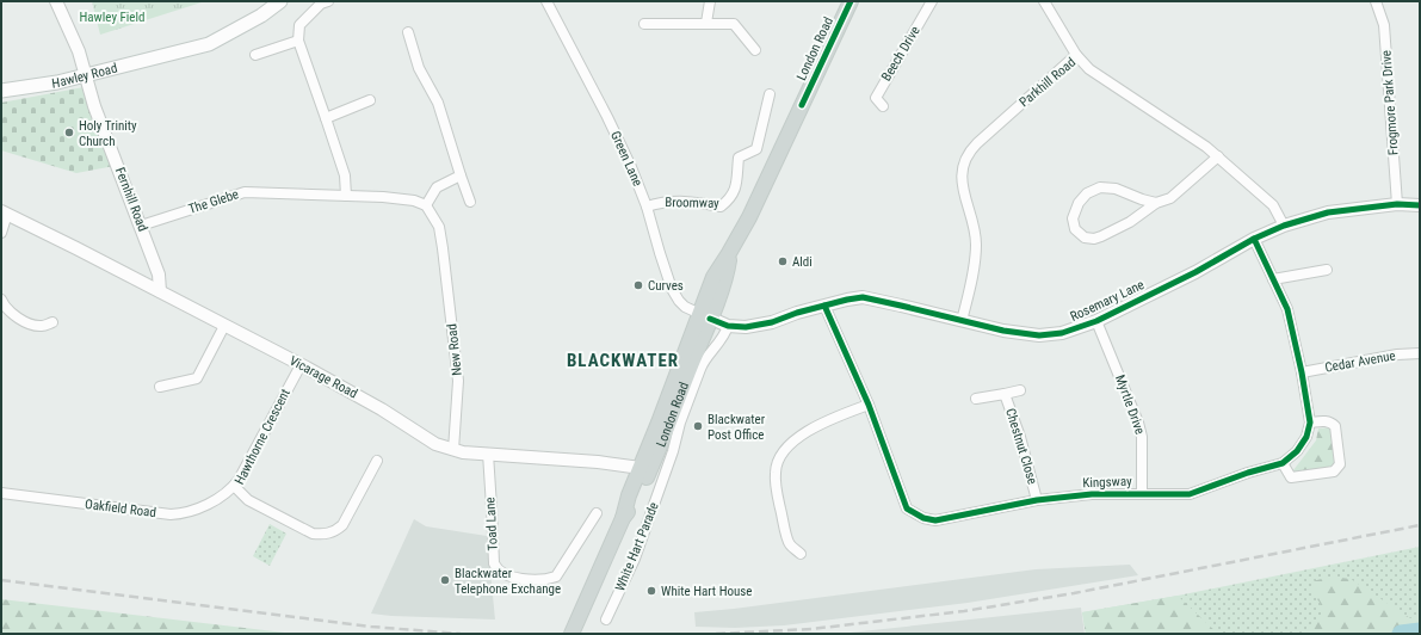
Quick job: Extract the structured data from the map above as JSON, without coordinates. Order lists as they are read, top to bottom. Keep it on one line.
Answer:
{"streets":{"main road":["London Road","Hawley Road"],"street":["Beech Drive","Parkhill Road","Frogmore Park Drive","Green Lane","Fernhill Road","The Glebe","Broomway","Rosemary Lane","New Road","Cedar Avenue","Vicarage Road","Myrtle Drive","Hawthorne Crescent","Chestnut Close","Kingsway","Oakfield Road","Toad Lane","White Hart Parade"]},"crossings":[["London Road","Green Lane"],["London Road","Rosemary Lane"],["London Road","Vicarage Road"],["London Road","White Hart Parade"],["Hawley Road","Fernhill Road"],["Parkhill Road","Rosemary Lane"],["Frogmore Park Drive","Rosemary Lane"],["Green Lane","Broomway"],["Green Lane","Rosemary Lane"],["Fernhill Road","The Glebe"],["Fernhill Road","Vicarage Road"],["The Glebe","New Road"],["Rosemary Lane","Myrtle Drive"],["Rosemary Lane","Kingsway"],["New Road","Vicarage Road"],["Vicarage Road","Hawthorne Crescent"],["Vicarage Road","Toad Lane"],["Vicarage Road","White Hart Parade"],["Myrtle Drive","Kingsway"],["Hawthorne Crescent","Oakfield Road"],["Chestnut Close","Kingsway"]],"districts":["BLACKWATER"],"parks":["Hawley Field"],"places":["Holy Trinity Church","Aldi","Curves","Blackwater Post Office","Blackwater Telephone Exchange","White Hart House"]}
